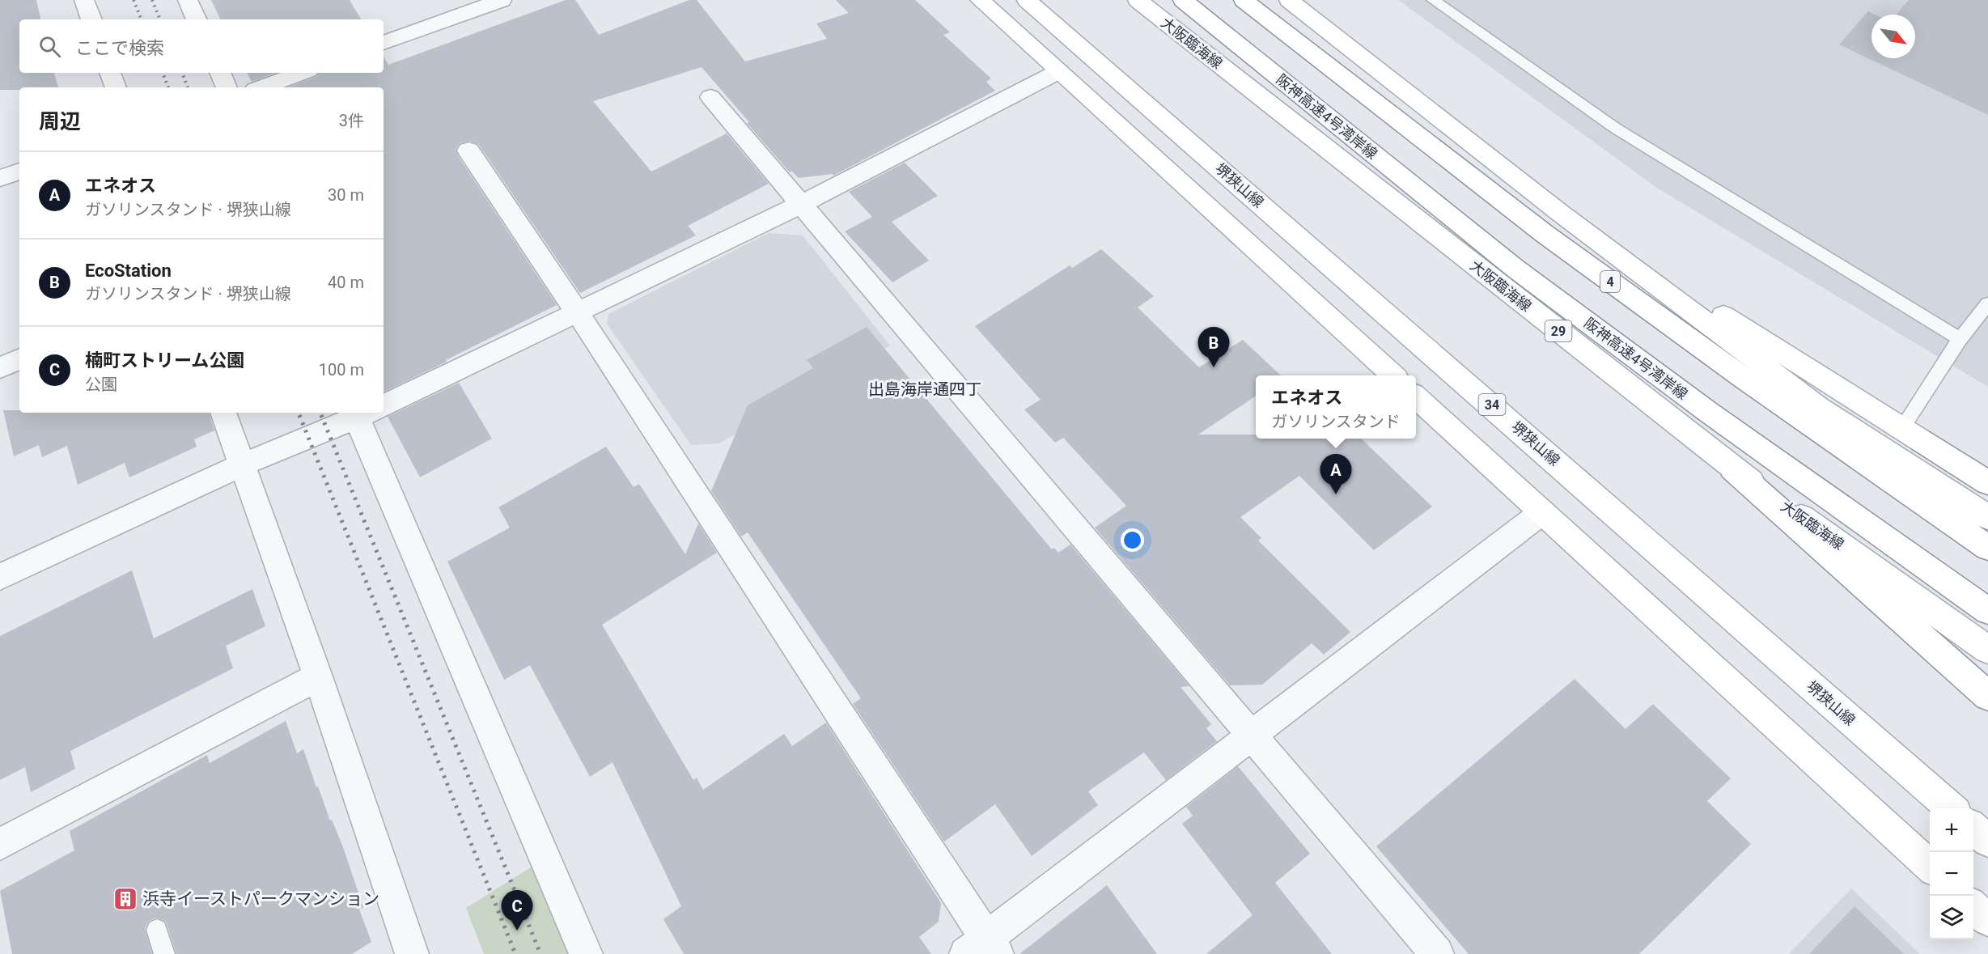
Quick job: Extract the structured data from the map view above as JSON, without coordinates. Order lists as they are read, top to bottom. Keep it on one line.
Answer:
{"streets":{"main road":["大阪臨海線","阪神高速4号湾岸線","堺狭山線","4","29","34"]},"districts":["出島海岸通四丁"],"places":{"building":["浜寺イーストパークマンション"]},"north":"bottom right","page":{"search":"ここで検索","heading":["周辺","3件"],"list":[{"mark":"A","name":"エネオス","note":"ガソリンスタンド · 堺狭山線","value":"30 m"},{"mark":"B","name":"EcoStation","note":"ガソリンスタンド · 堺狭山線","value":"40 m"},{"mark":"C","name":"楠町ストリーム公園","note":"公園","value":"100 m"}],"pins":["B","A","C"],"popup":["エネオス","ガソリンスタンド"],"map_buttons":["+","−"]}}
